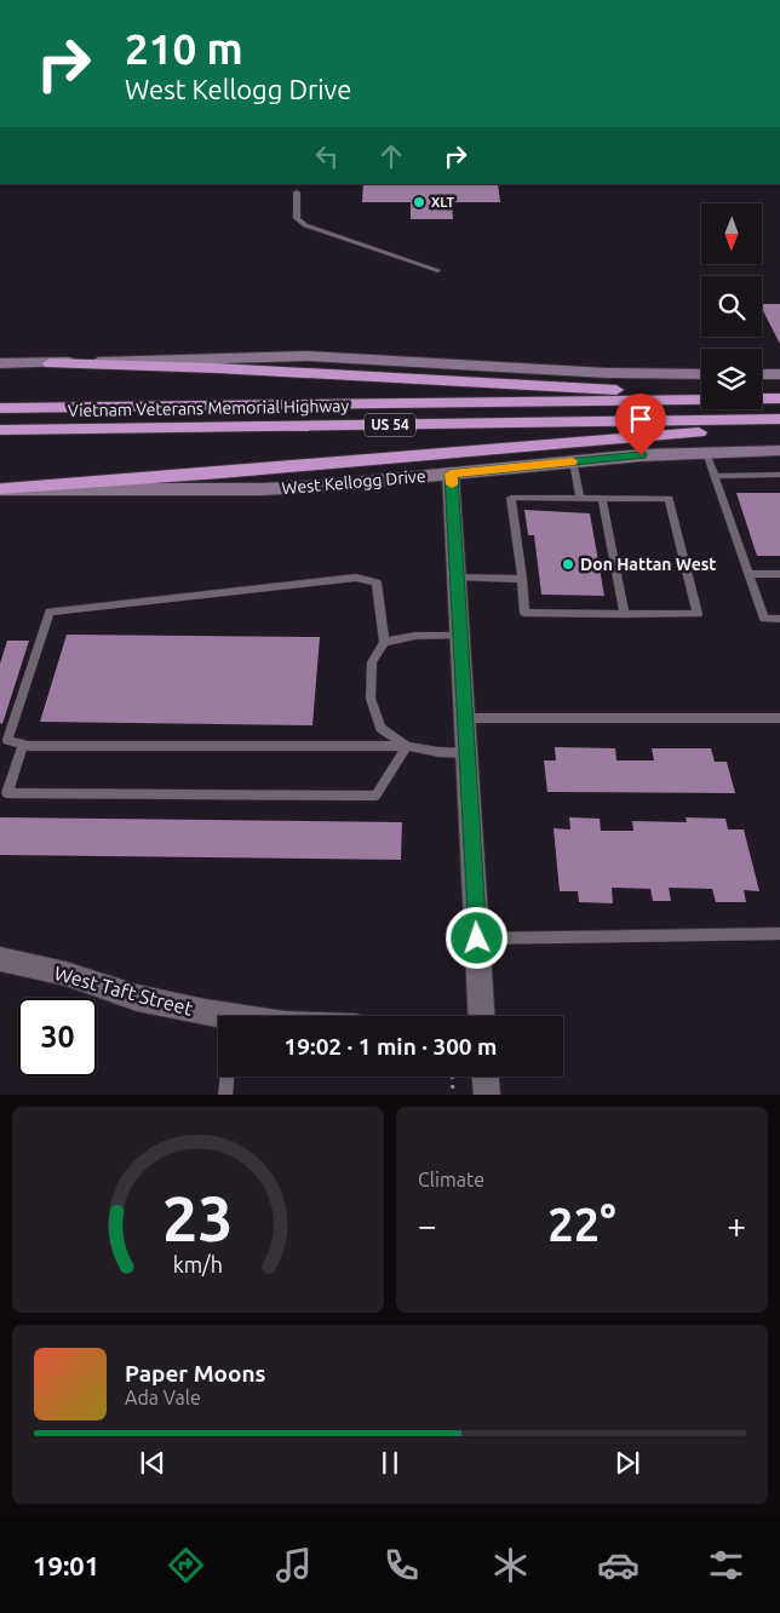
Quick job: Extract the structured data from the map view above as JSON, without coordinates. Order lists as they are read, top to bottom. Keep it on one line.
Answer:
{"streets":{"highway":["Vietnam Veterans Memorial Highway","US 54"],"main road":["West Kellogg Drive"],"street":["West Taft Street"]},"places":["XLT","Don Hattan West"],"north":"bottom","page":{"turn":["210 m","West Kellogg Drive"],"limit":"30","trip":"19:02 · 1 min · 300 m","tile":"Climate","heat":["−","22°","+"],"song":["Paper Moons","Ada Vale"],"tabs":"19:01","gauge":["23","km/h"]}}
